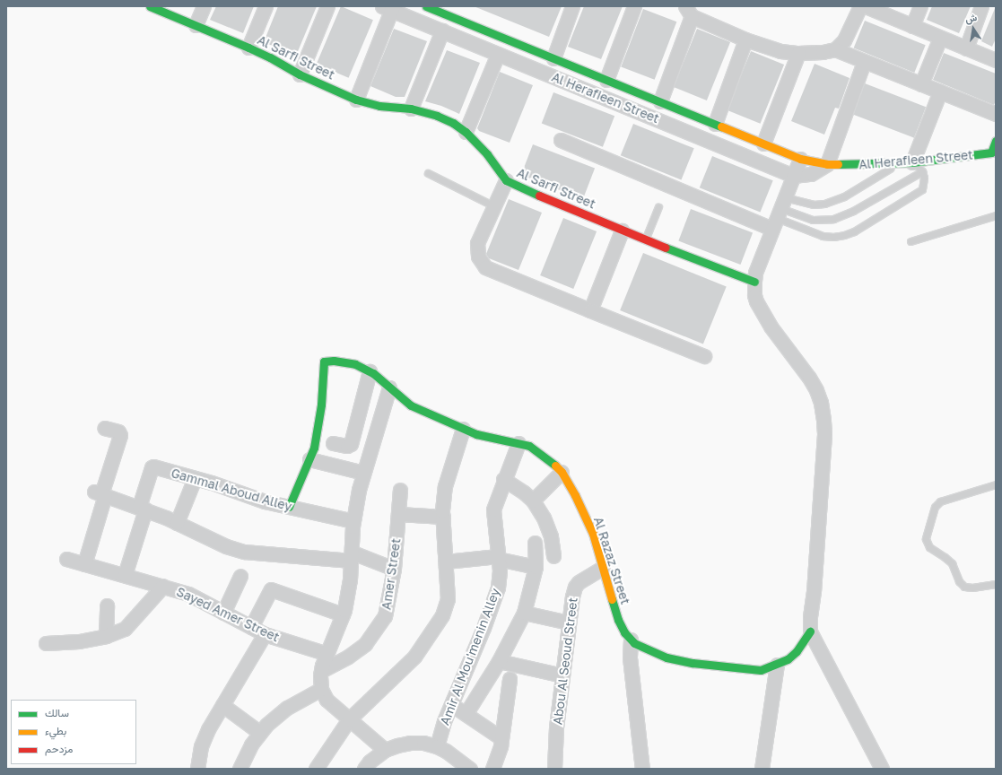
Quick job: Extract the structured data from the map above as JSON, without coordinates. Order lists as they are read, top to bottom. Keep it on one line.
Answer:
{"streets":{"street":["Al Sarfi Street","Al Herafieen Street","Gammal Aboud Alley","Al Razaz Street","Amer Street","Sayed Amer Street","Amir Al Mou'menin Alley","Abou Al Seoud Street"]},"crossings":[["Al Razaz Street","Amir Al Mou'menin Alley"],["Al Razaz Street","Abou Al Seoud Street"]],"legend":["سالك","بطيء","مزدحم"],"north":"top"}
